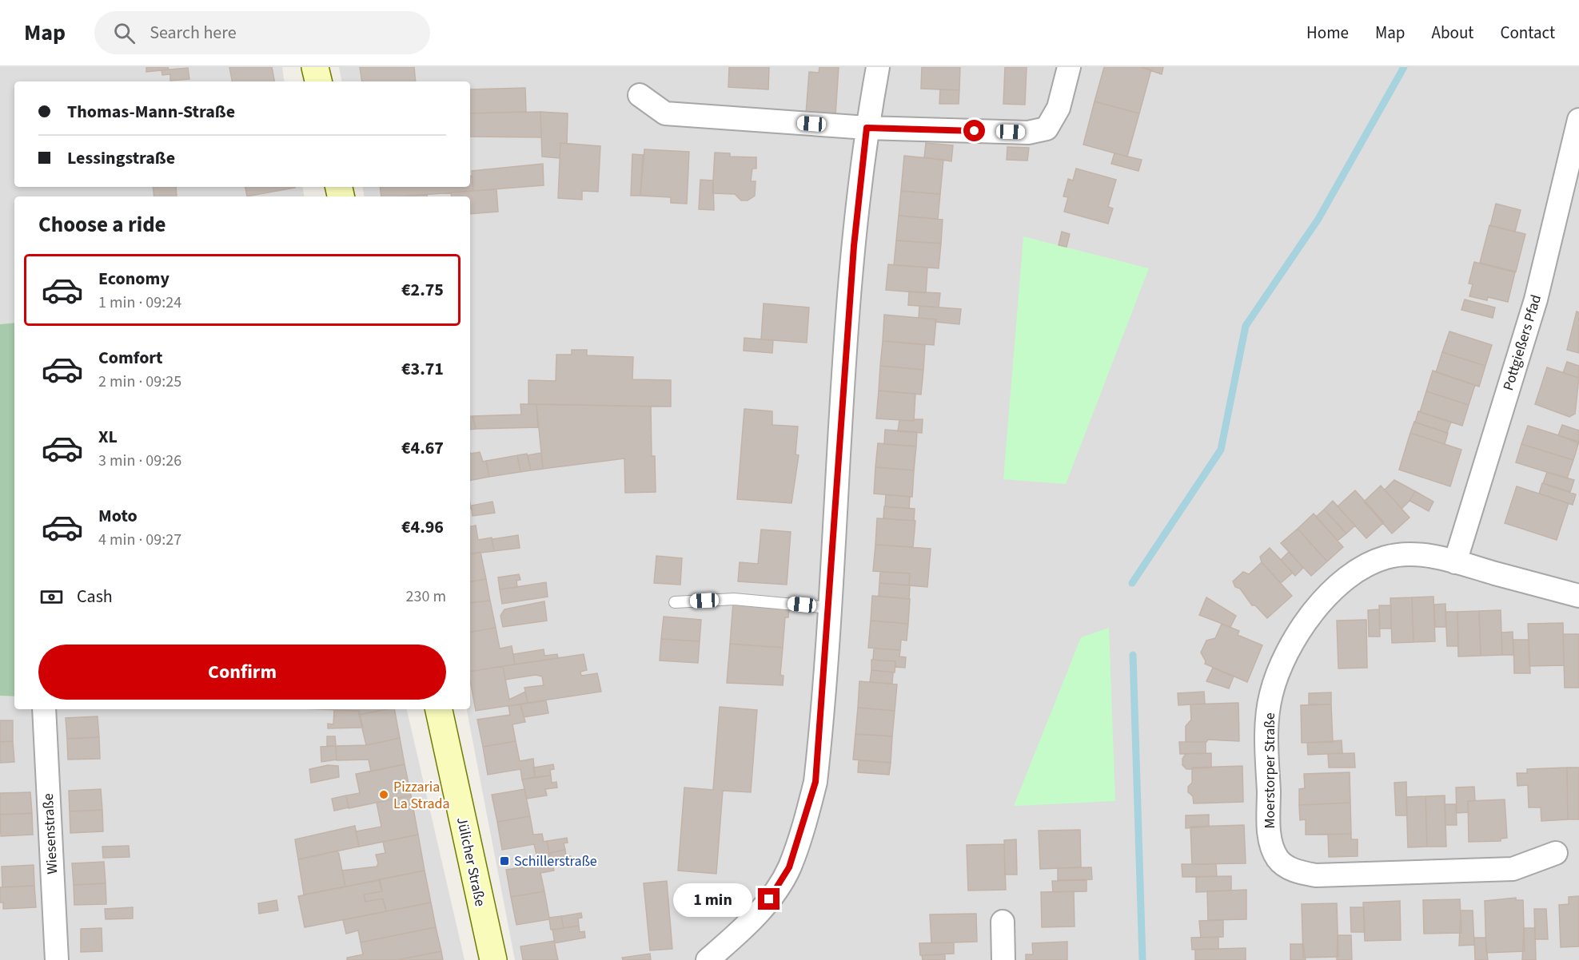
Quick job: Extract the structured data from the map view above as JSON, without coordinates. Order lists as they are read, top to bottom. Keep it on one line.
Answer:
{"streets":{"main road":["Jülicher Straße"],"street":["Pottgießers Pfad","Moerstorper Straße","Wiesenstraße"]},"crossings":[["Pottgießers Pfad","Moerstorper Straße"]],"places":{"other":["Pizzaria La Strada"],"transit":["Schillerstraße"]},"page":{"header":"Map","search":"Search here","nav":["Home","Map","About","Contact"],"banner":["Thomas-Mann-Straße","Lessingstraße"],"heading":"Choose a ride","list":[{"name":"Economy","note":"1 min · 09:24","value":"€2.75"},{"name":"Comfort","note":"2 min · 09:25","value":"€3.71"},{"name":"XL","note":"3 min · 09:26","value":"€4.67"},{"name":"Moto","note":"4 min · 09:27","value":"€4.96"}],"pay":["Cash","230 m"],"buttons":"Confirm","bubble":"1 min"}}
